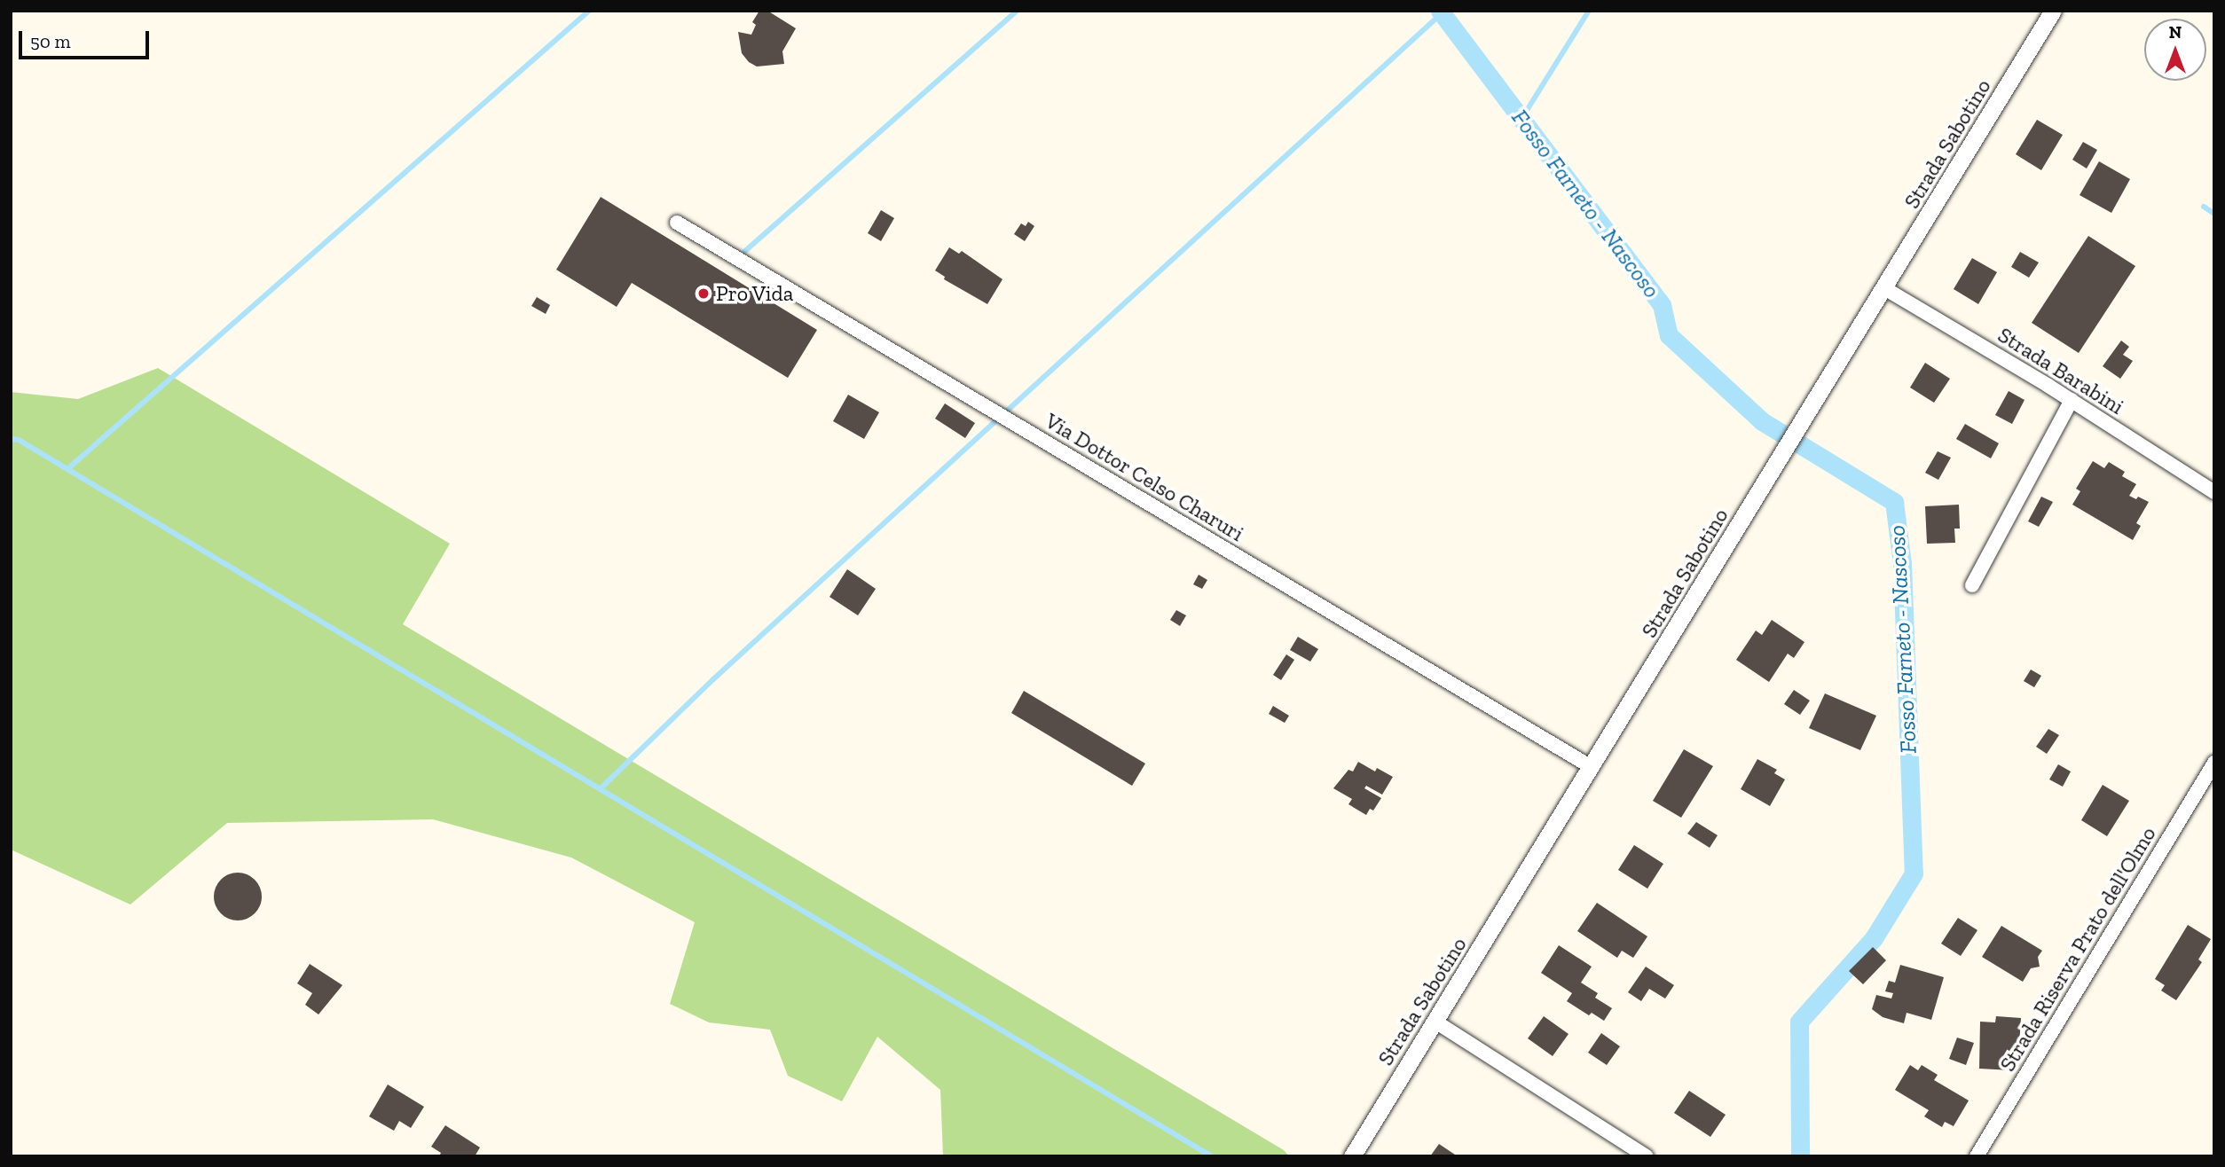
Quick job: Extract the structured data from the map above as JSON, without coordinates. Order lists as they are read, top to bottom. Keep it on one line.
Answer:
{"streets":{"street":["Strada Sabotino","Strada Barabini","Via Dottor Celso Charuri","Strada Riserva Prato dell'Olmo"]},"crossings":[["Strada Sabotino","Strada Barabini"],["Strada Sabotino","Via Dottor Celso Charuri"]],"water":["Fosso Farneto - Nascoso"],"places":["Pro Vida"],"scale_bar":"50 m","north":"top"}
